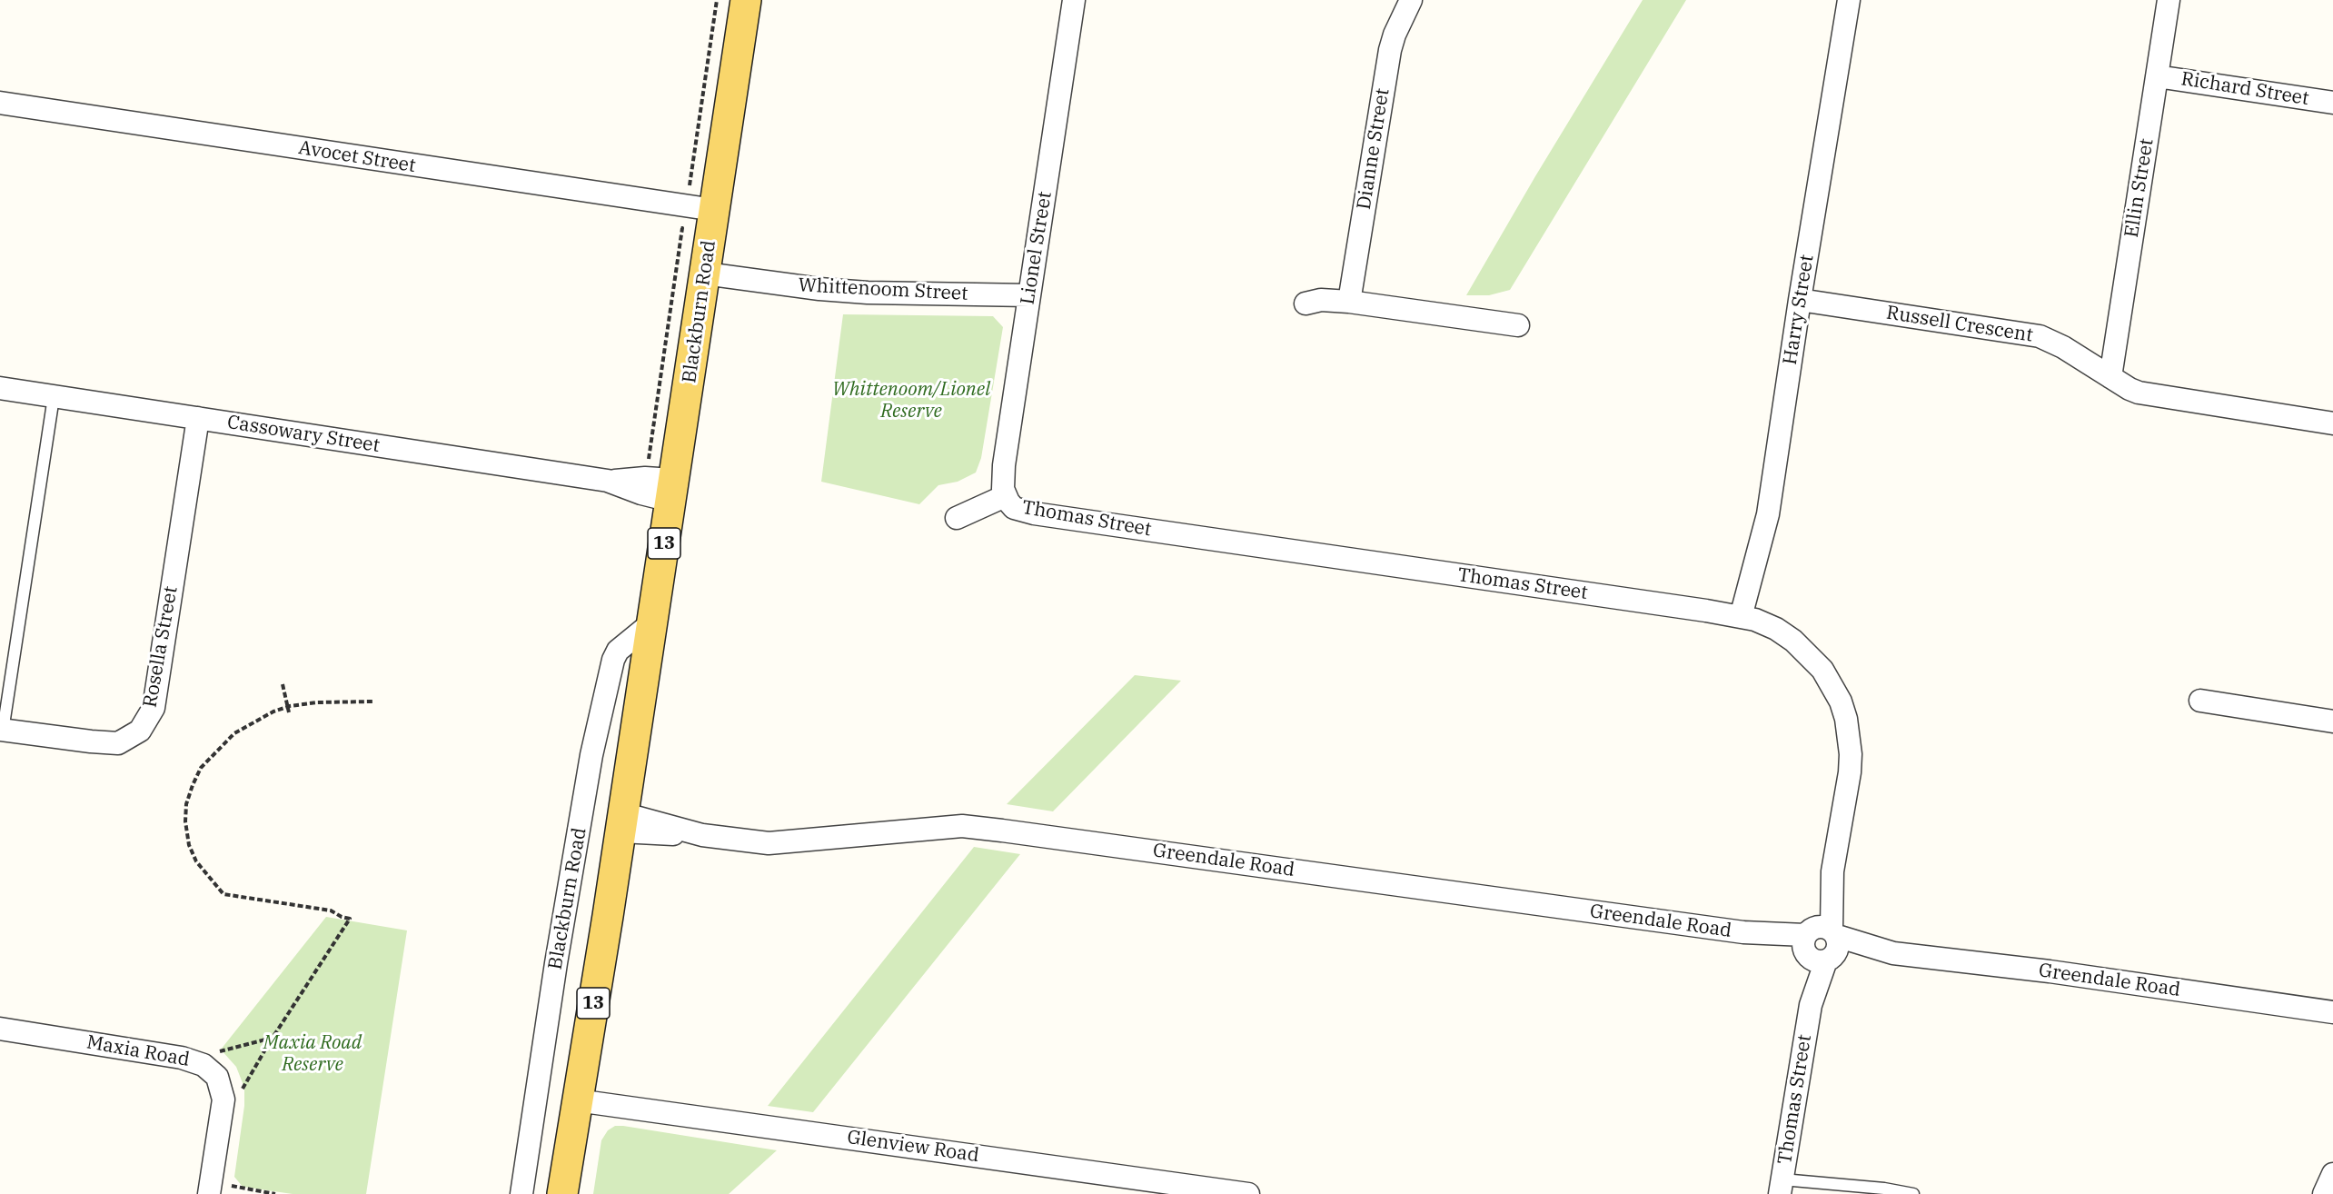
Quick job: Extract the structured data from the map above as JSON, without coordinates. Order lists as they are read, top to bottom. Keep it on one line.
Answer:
{"streets":{"main road":["Blackburn Road","13"],"street":["Richard Street","Dianne Street","Avocet Street","Ellin Street","Lionel Street","Whittenoom Street","Harry Street","Russell Crescent","Cassowary Street","Thomas Street","Rosella Street","Greendale Road","Maxia Road","Glenview Road"]},"crossings":[["Richard Street","Ellin Street"],["Avocet Street","Blackburn Road"],["Ellin Street","Russell Crescent"],["Lionel Street","Whittenoom Street"],["Lionel Street","Thomas Street"],["Whittenoom Street","Blackburn Road"],["Harry Street","Russell Crescent"],["Harry Street","Thomas Street"],["Blackburn Road","Cassowary Street"],["Blackburn Road","Greendale Road"],["Blackburn Road","Glenview Road"],["Cassowary Street","Rosella Street"],["Thomas Street","Greendale Road"]],"parks":["Whittenoom/Lionel Reserve","Maxia Road Reserve"]}
